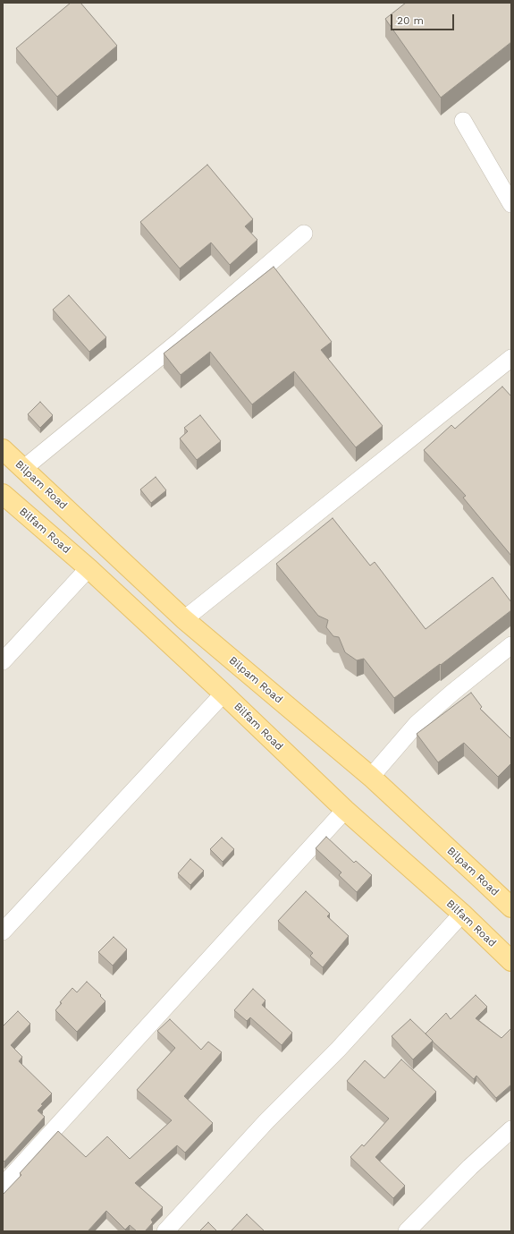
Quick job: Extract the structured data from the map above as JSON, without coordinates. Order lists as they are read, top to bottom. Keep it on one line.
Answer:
{"streets":{"main road":["Bilpam Road","Bilfam Road"]},"scale_bar":"20 m"}
